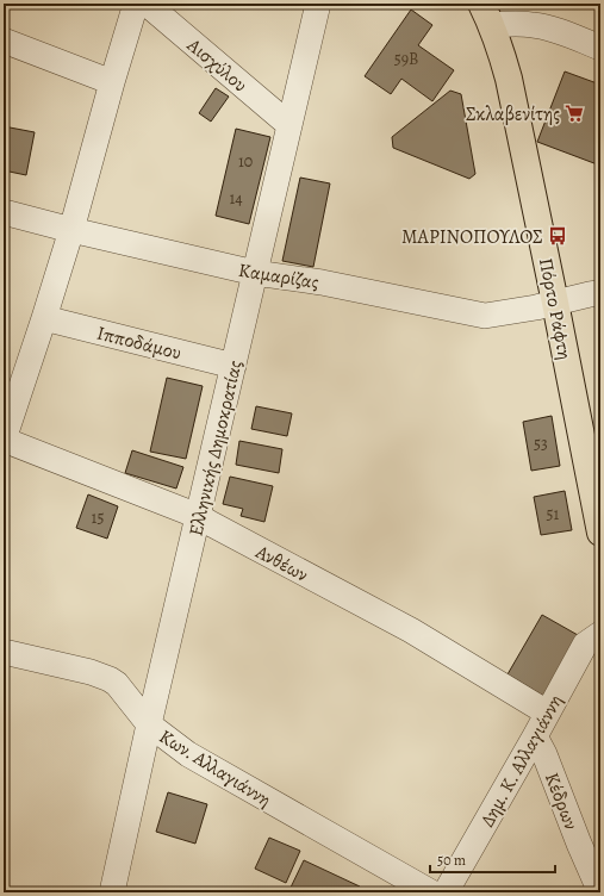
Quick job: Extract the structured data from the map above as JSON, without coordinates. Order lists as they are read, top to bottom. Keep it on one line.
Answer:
{"streets":{"main road":["Πόρτο Ράφτη"],"street":["Αισχύλου","Καμαρίζας","Ιπποδάμου","Ελληνικής Δημοκρατίας","Ανθέων","Δημ. Κ. Αλλαγιάννη","Κων. Αλλαγιάννη","Κέδρων"]},"crossings":[["Αισχύλου","Ελληνικής Δημοκρατίας"],["Καμαρίζας","Πόρτο Ράφτη"],["Καμαρίζας","Ελληνικής Δημοκρατίας"],["Ιπποδάμου","Ελληνικής Δημοκρατίας"],["Ελληνικής Δημοκρατίας","Ανθέων"],["Ελληνικής Δημοκρατίας","Κων. Αλλαγιάννη"],["Ανθέων","Δημ. Κ. Αλλαγιάννη"],["Δημ. Κ. Αλλαγιάννη","Κέδρων"]],"places":{"supermarket":["Σκλαβενίτης"],"bus stop":["ΜΑΡΙΝΟΠΟΥΛΟΣ"]},"house_numbers":["59Β","10","14","53","51","15"],"scale_bar":"50 m"}
